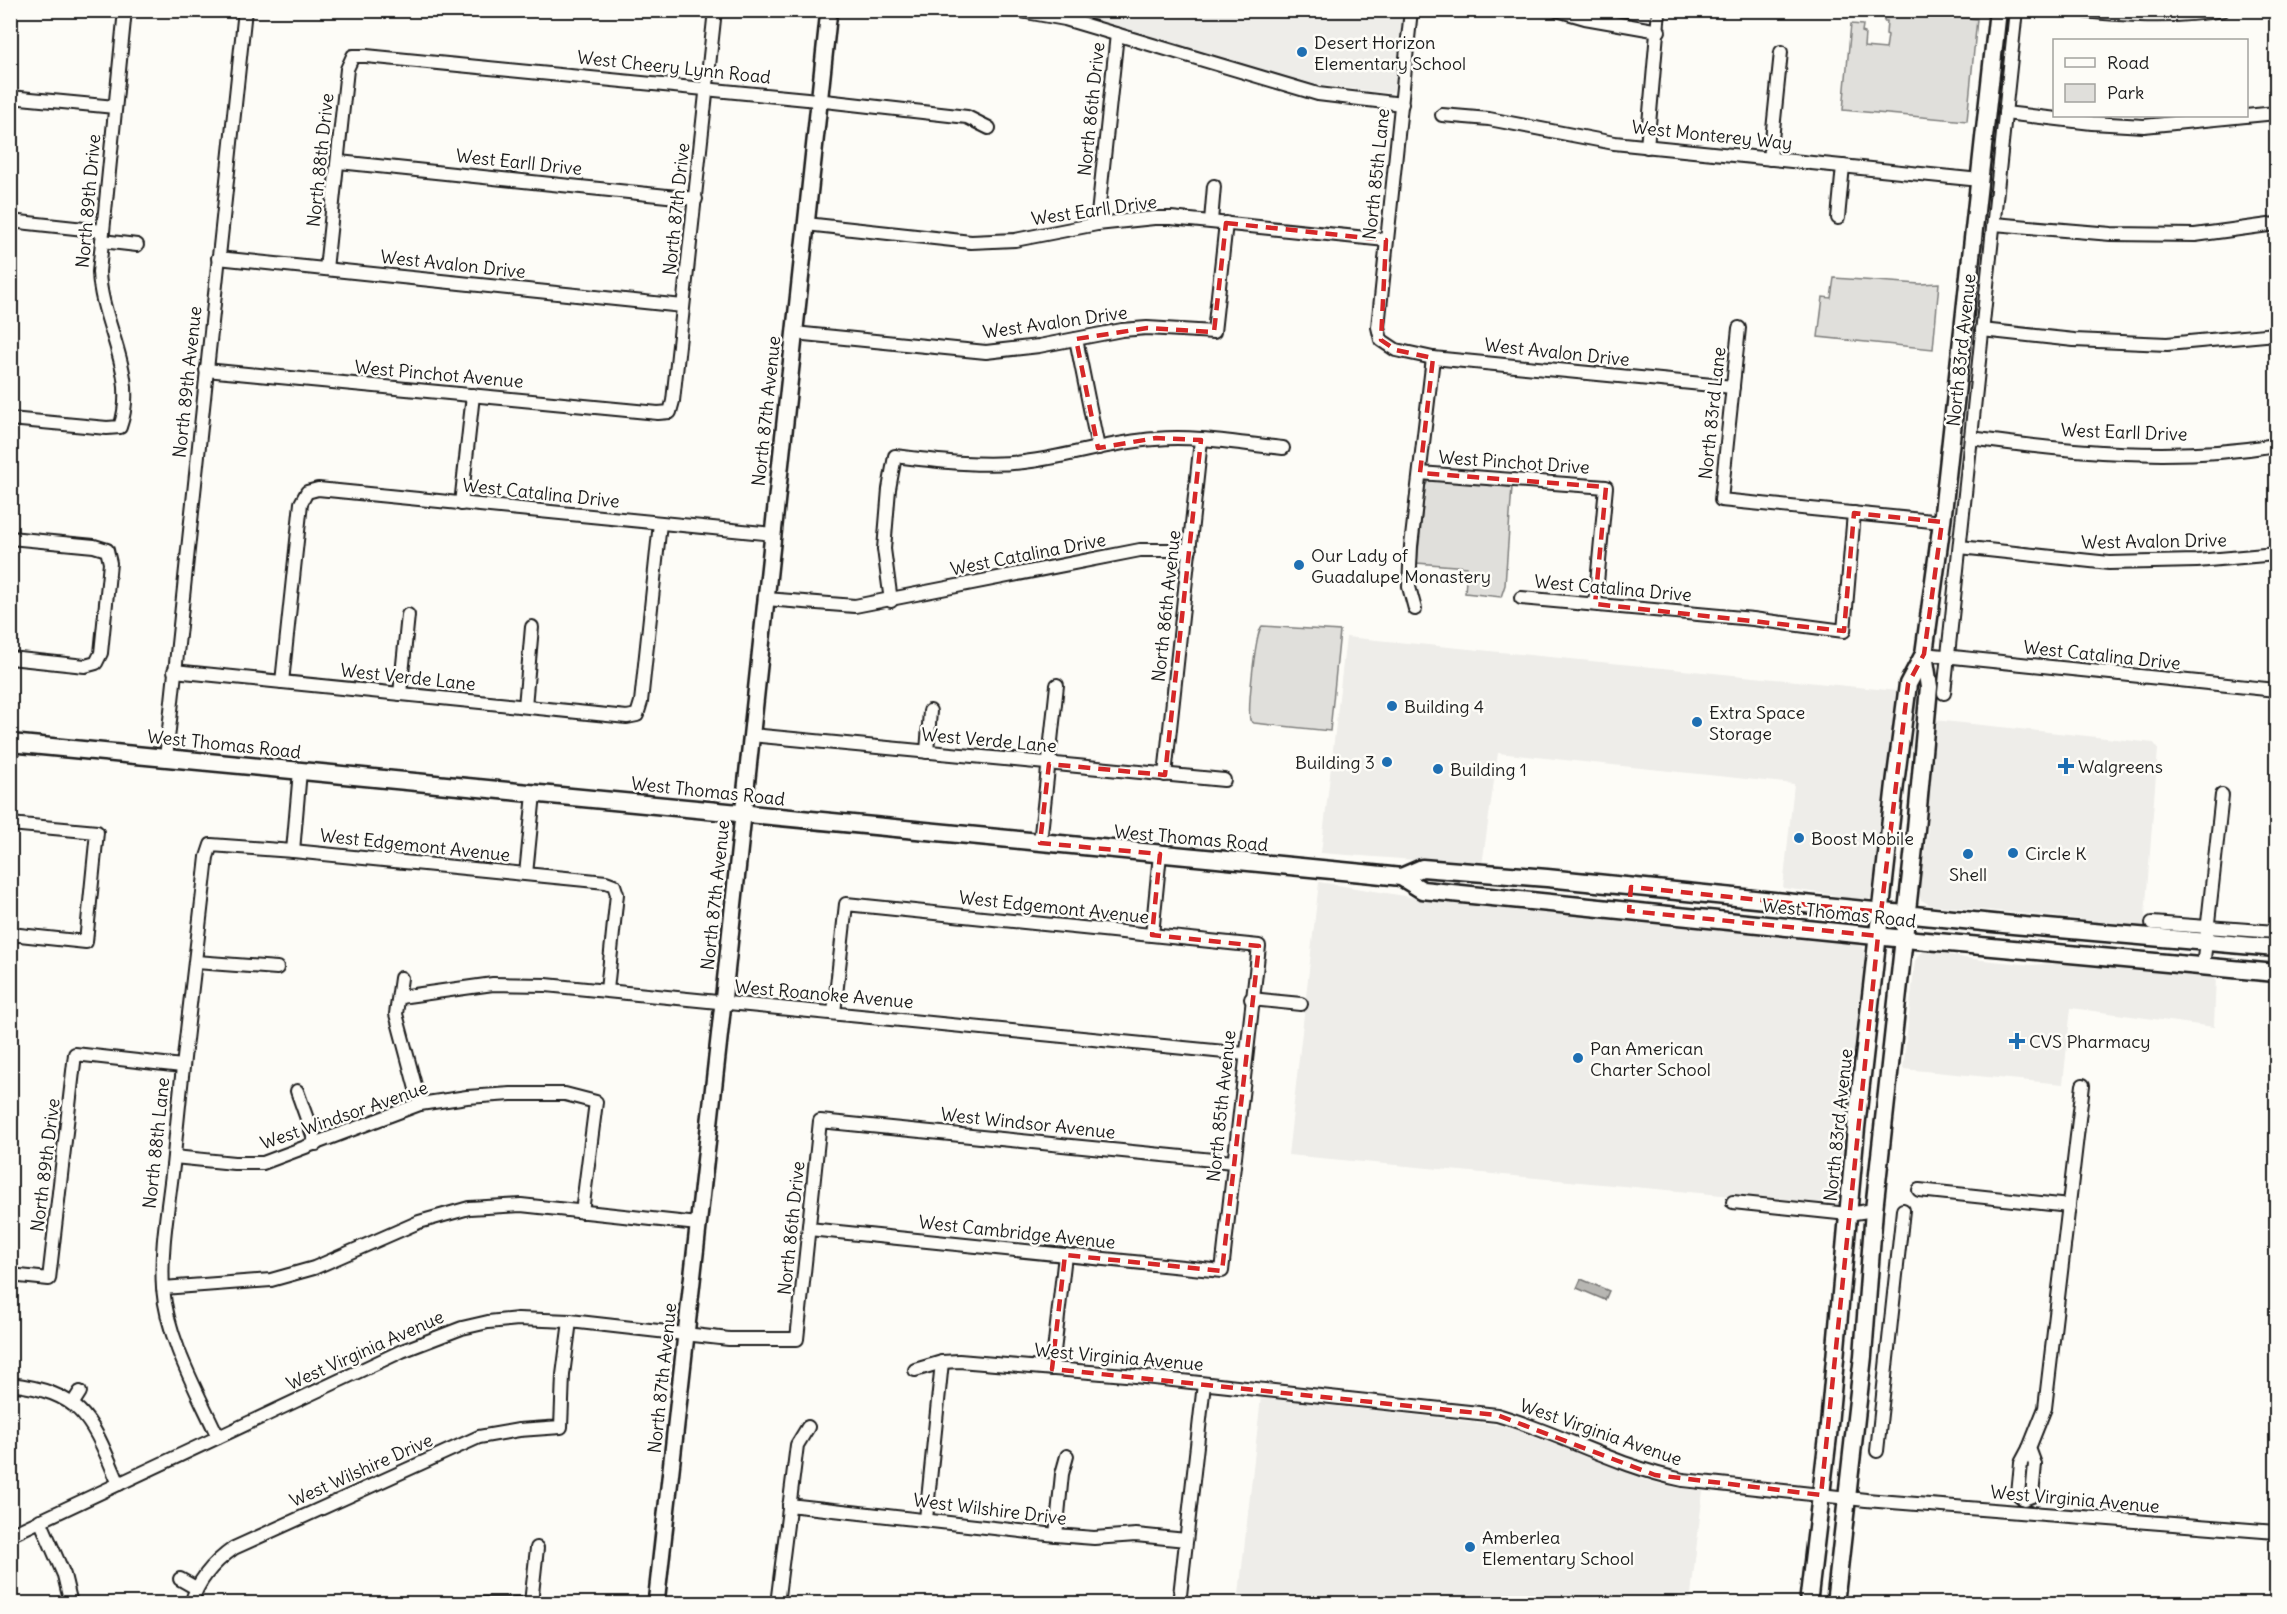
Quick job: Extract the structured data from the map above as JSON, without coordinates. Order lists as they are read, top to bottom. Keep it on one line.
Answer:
{"streets":{"main road":["North 83rd Avenue","West Thomas Road"],"street":["West Cheery Lynn Road","North 86th Drive","West Monterey Way","North 88th Drive","West Earll Drive","North 85th Lane","North 89th Drive","North 87th Drive","West Avalon Drive","West Pinchot Avenue","North 89th Avenue","North 87th Avenue","North 83rd Lane","West Pinchot Drive","West Catalina Drive","North 86th Avenue","West Verde Lane","West Edgemont Avenue","West Roanoke Avenue","North 85th Avenue","West Windsor Avenue","North 88th Lane","West Cambridge Avenue","West Virginia Avenue","West Wilshire Drive"]},"crossings":[["West Cheery Lynn Road","North 88th Drive"],["West Cheery Lynn Road","North 87th Drive"],["West Cheery Lynn Road","North 87th Avenue"],["North 86th Drive","West Earll Drive"],["North 86th Drive","West Windsor Avenue"],["North 86th Drive","West Cambridge Avenue"],["North 86th Drive","West Virginia Avenue"],["West Monterey Way","North 83rd Avenue"],["North 88th Drive","West Earll Drive"],["North 88th Drive","West Avalon Drive"],["West Earll Drive","North 85th Lane"],["West Earll Drive","North 87th Drive"],["West Earll Drive","West Avalon Drive"],["West Earll Drive","North 83rd Avenue"],["West Earll Drive","North 87th Avenue"],["North 85th Lane","West Avalon Drive"],["North 89th Drive","North 88th Lane"],["North 87th Drive","West Avalon Drive"],["North 87th Drive","West Pinchot Avenue"],["West Avalon Drive","North 83rd Avenue"],["West Avalon Drive","North 89th Avenue"],["West Avalon Drive","North 87th Avenue"],["West Avalon Drive","North 83rd Lane"],["North 83rd Avenue","West Catalina Drive"],["North 83rd Avenue","West Thomas Road"],["North 83rd Avenue","West Virginia Avenue"],["West Pinchot Avenue","North 89th Avenue"],["North 89th Avenue","West Verde Lane"],["North 89th Avenue","West Thomas Road"],["North 87th Avenue","West Catalina Drive"],["North 87th Avenue","West Verde Lane"],["North 87th Avenue","West Thomas Road"],["North 87th Avenue","West Roanoke Avenue"],["North 87th Avenue","West Virginia Avenue"],["North 83rd Lane","West Catalina Drive"],["West Pinchot Drive","West Catalina Drive"],["West Catalina Drive","North 86th Avenue"],["West Catalina Drive","West Verde Lane"],["North 86th Avenue","West Verde Lane"],["West Edgemont Avenue","West Roanoke Avenue"],["West Edgemont Avenue","North 85th Avenue"],["West Edgemont Avenue","North 88th Lane"],["West Roanoke Avenue","North 85th Avenue"],["North 85th Avenue","West Windsor Avenue"],["North 85th Avenue","West Cambridge Avenue"],["West Windsor Avenue","North 88th Lane"],["North 88th Lane","West Virginia Avenue"],["West Virginia Avenue","West Wilshire Drive"]],"places":{"other":["Desert Horizon Elementary School","Our Lady of Guadalupe Monastery","Building 4","Extra Space Storage","Building 3","Building 1","Boost Mobile","Circle K","Shell","Pan American Charter School","Amberlea Elementary School"],"health":["Walgreens","CVS Pharmacy"]},"legend":["Road","Park"]}
